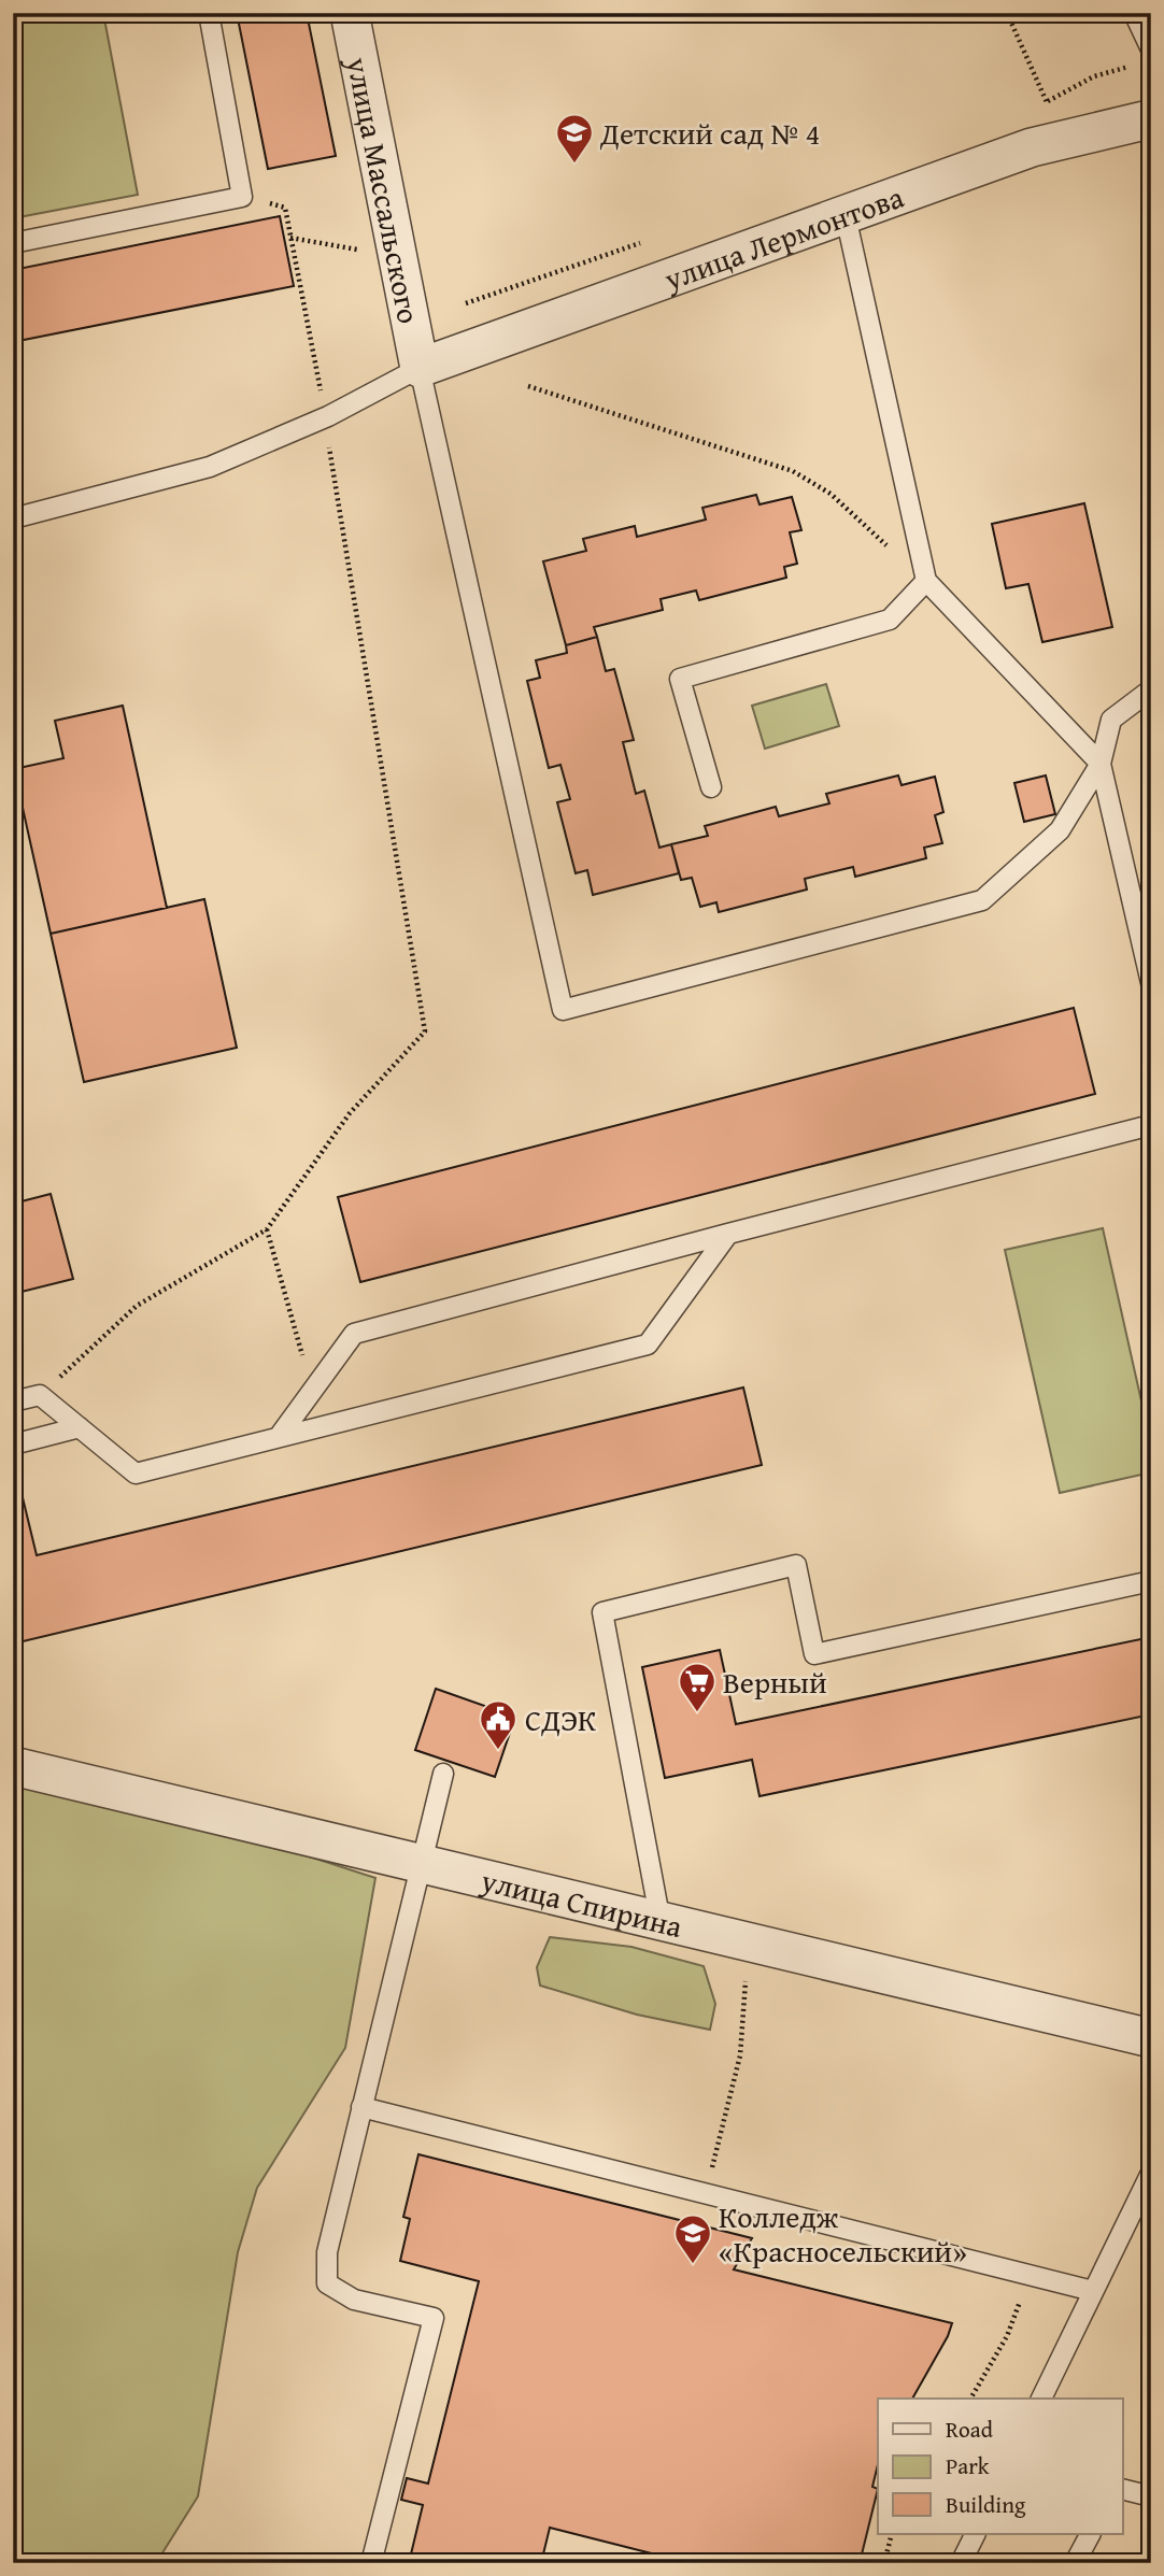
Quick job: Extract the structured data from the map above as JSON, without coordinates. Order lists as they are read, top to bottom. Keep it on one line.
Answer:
{"streets":{"street":["улица Массальского","улица Лермонтова","улица Спирина"]},"crossings":[["улица Массальского","улица Лермонтова"]],"places":{"school or university":["Детский сад № 4","Колледж «Красносельский»"],"supermarket":["Верный"],"public building":["СДЭК"]},"legend":["Road","Park","Building"]}
